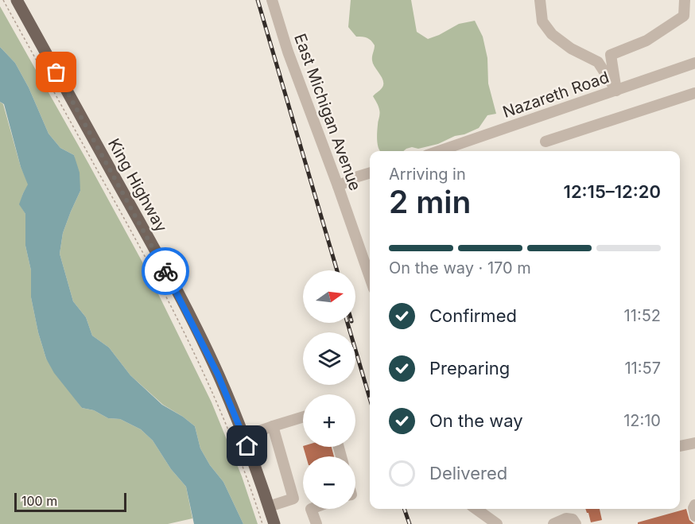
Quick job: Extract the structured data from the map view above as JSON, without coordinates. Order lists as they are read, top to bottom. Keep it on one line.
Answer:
{"streets":{"main road":["King Highway"],"street":["Nazareth Road","East Michigan Avenue"]},"scale_bar":"100 m","north":"right","page":{"heading":["2 min","Arriving in","12:15–12:20"],"bar":"On the way · 170 m","map_buttons":["+","−"],"list":[["Confirmed","11:52"],["Preparing","11:57"],["On the way","12:10"],"Delivered"],"scale":"100 m"}}
